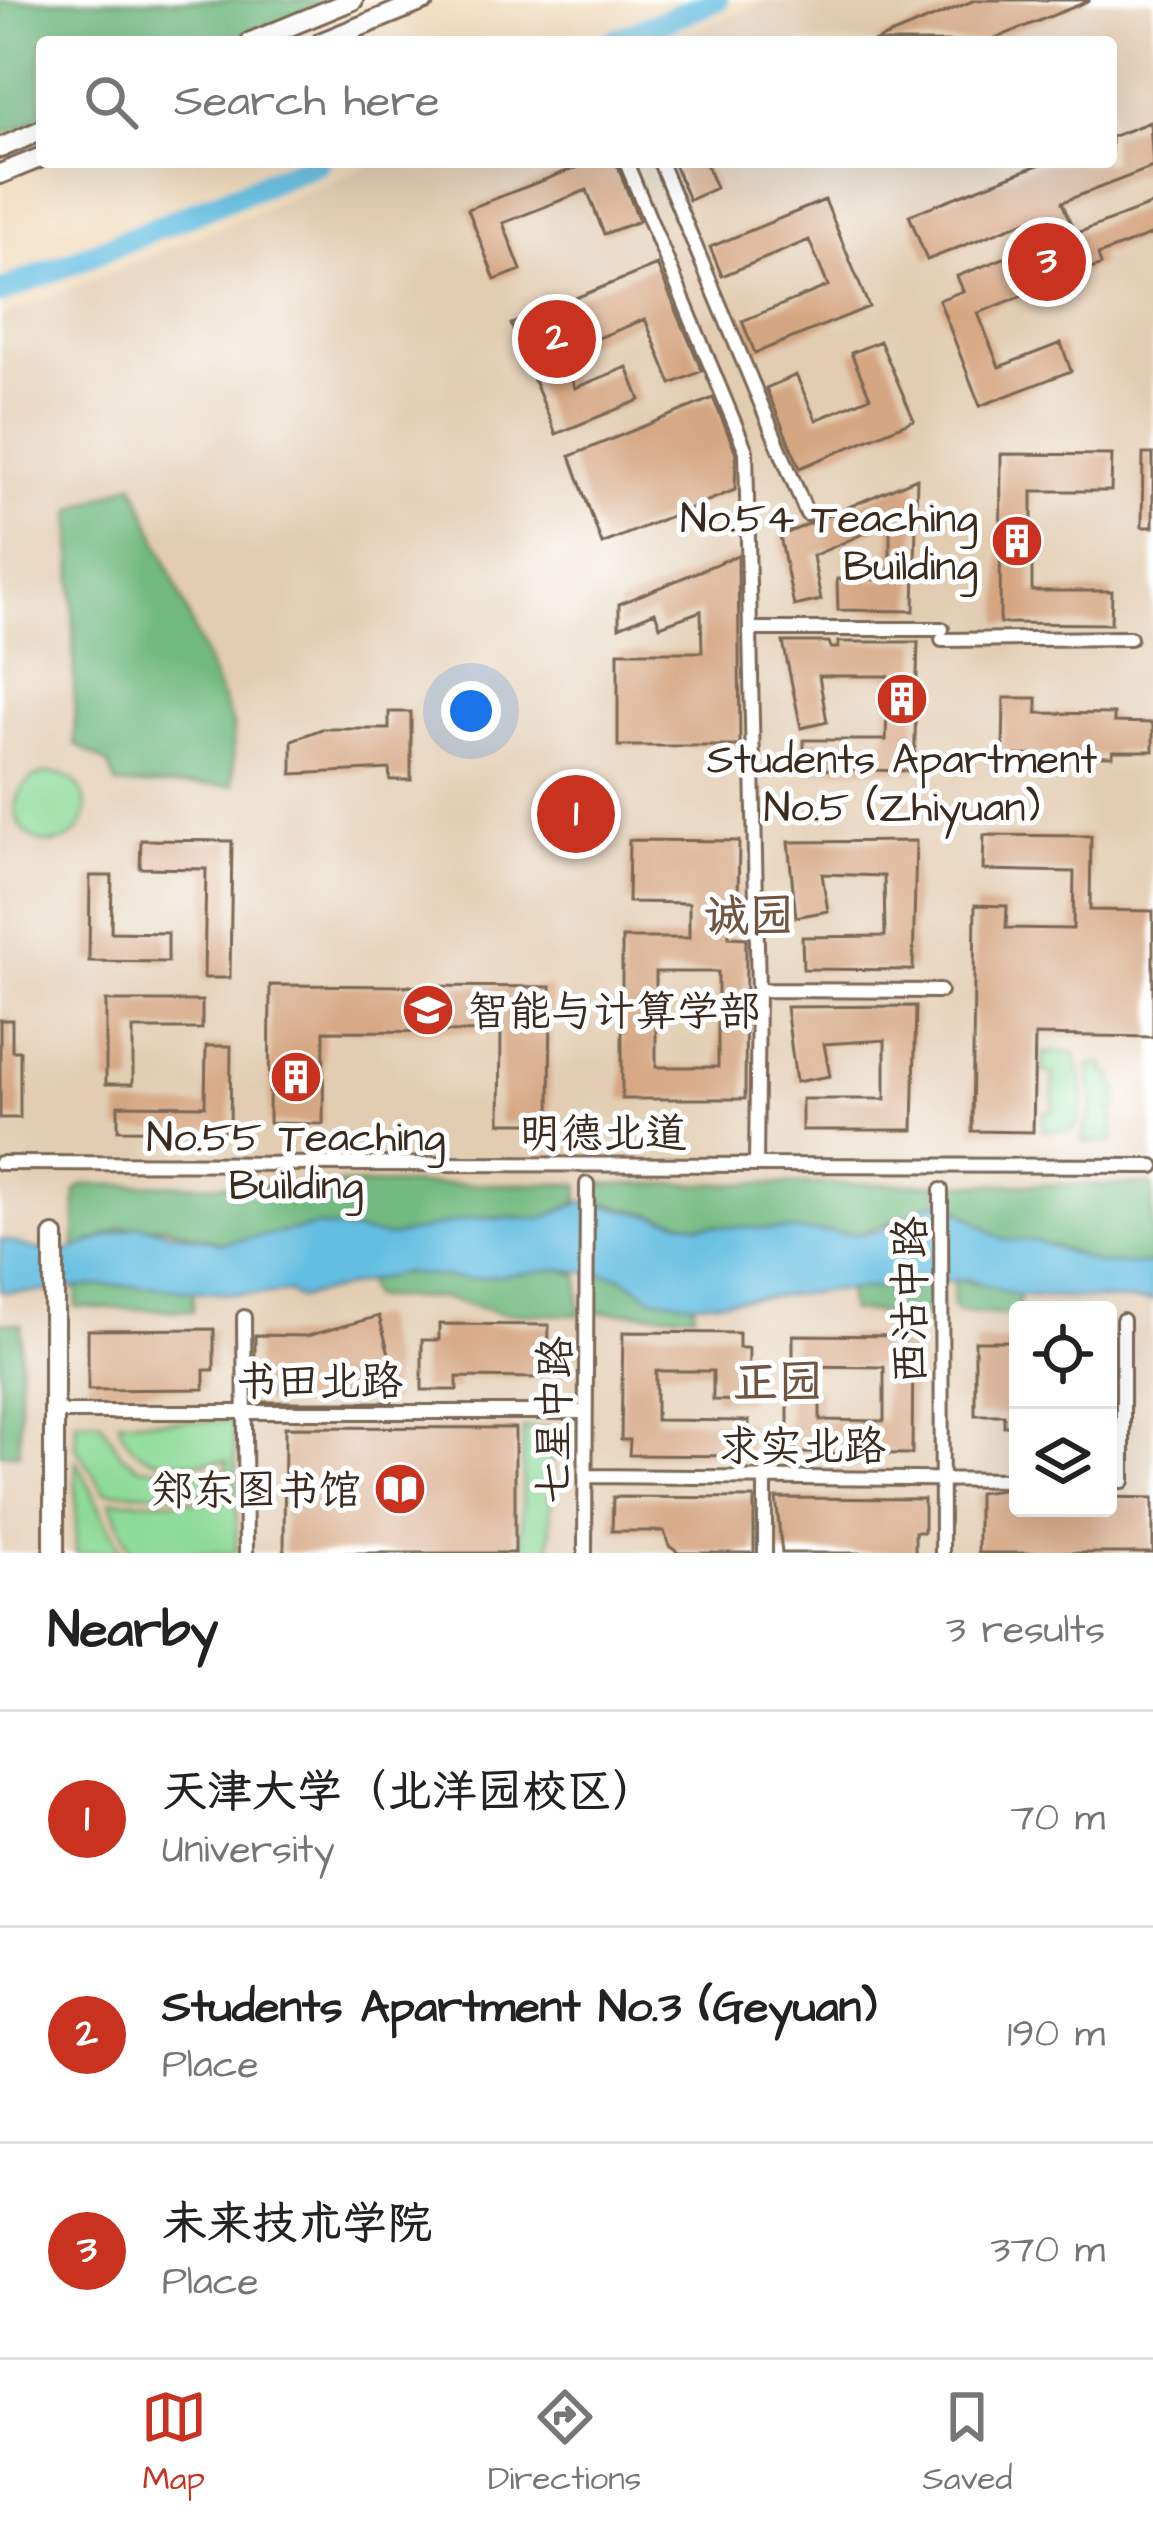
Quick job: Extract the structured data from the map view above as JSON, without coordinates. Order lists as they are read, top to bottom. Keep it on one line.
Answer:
{"streets":{"street":["明德北道","西沽中路","书田北路","七星中路","求实北路"]},"crossings":[["西沽中路","求实北路"],["书田北路","七星中路"],["七星中路","求实北路"]],"districts":["诚园","正园"],"places":{"building":["No.54 Teaching Building","Students Apartment No.5 (Zhiyuan)","No.55 Teaching Building"],"school or university":["智能与计算学部"],"library":["郑东图书馆"]},"page":{"search":"Search here","pins":["3","2","1"],"heading":["Nearby","3 results"],"list":[{"mark":"1","name":"天津大学（北洋园校区）","note":"University","value":"70 m"},{"mark":"2","name":"Students Apartment No.3 (Geyuan)","note":"Place","value":"190 m"},{"mark":"3","name":"未来技术学院","note":"Place","value":"370 m"}],"nav":["Map","Directions","Saved"]}}
